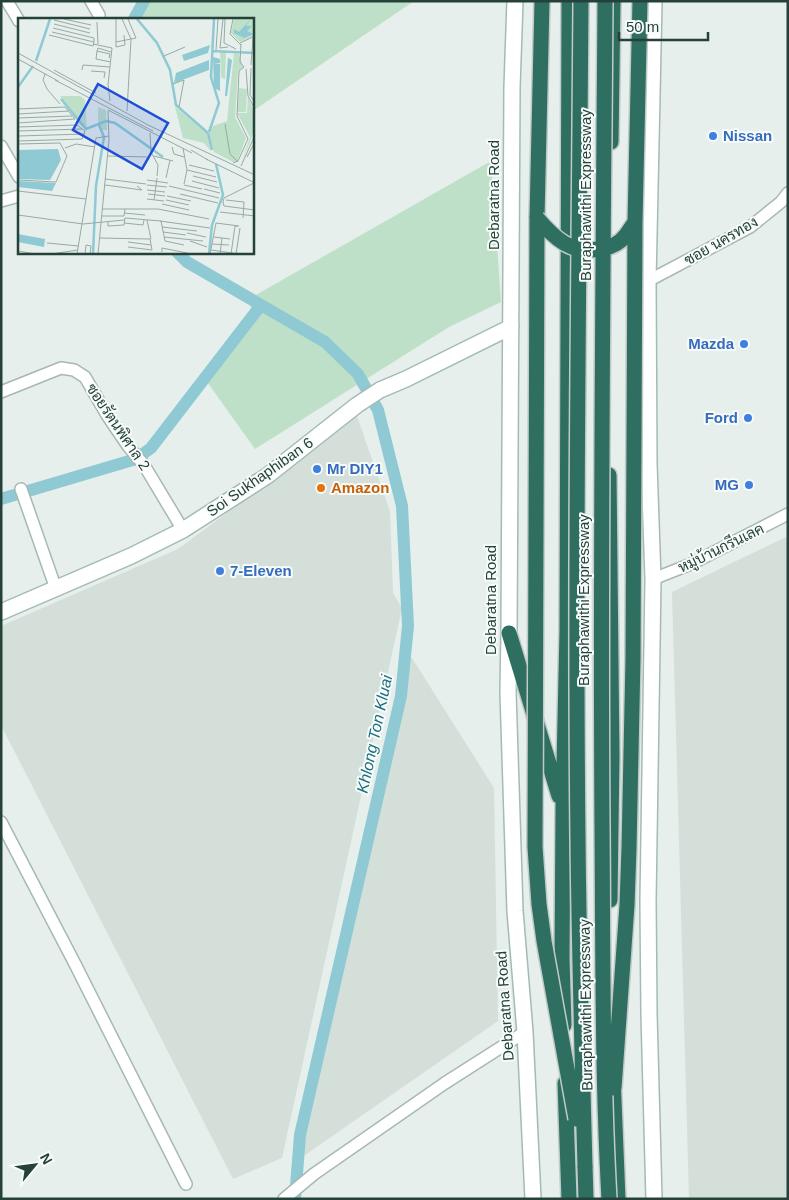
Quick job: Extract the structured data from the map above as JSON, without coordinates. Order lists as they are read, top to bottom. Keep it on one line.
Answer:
{"streets":{"highway":["Buraphawithi Expressway"],"main road":["Debaratna Road","Soi Sukhaphiban 6"],"street":["ซอย นครทอง","ซอยรัตนพิศาล 2","หมู่บ้านกรีนเลค"]},"crossings":[["Debaratna Road","Soi Sukhaphiban 6"],["ซอยรัตนพิศาล 2","Soi Sukhaphiban 6"]],"water":["Khlong Ton Kluai"],"places":["Nissan","Mazda","Ford","Mr DIY1","MG","Amazon","7-Eleven"],"scale_bar":"50 m","north":"top right"}
